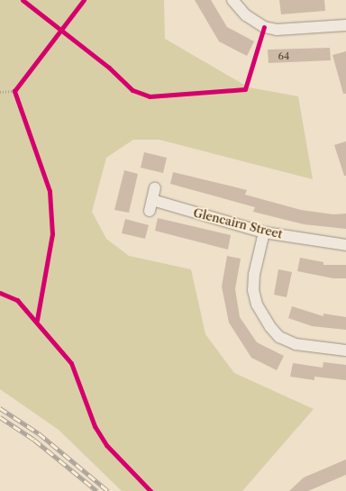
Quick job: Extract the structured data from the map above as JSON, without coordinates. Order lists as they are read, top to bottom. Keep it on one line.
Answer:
{"streets":{"street":["Glencairn Street"]},"house_numbers":["64"]}
